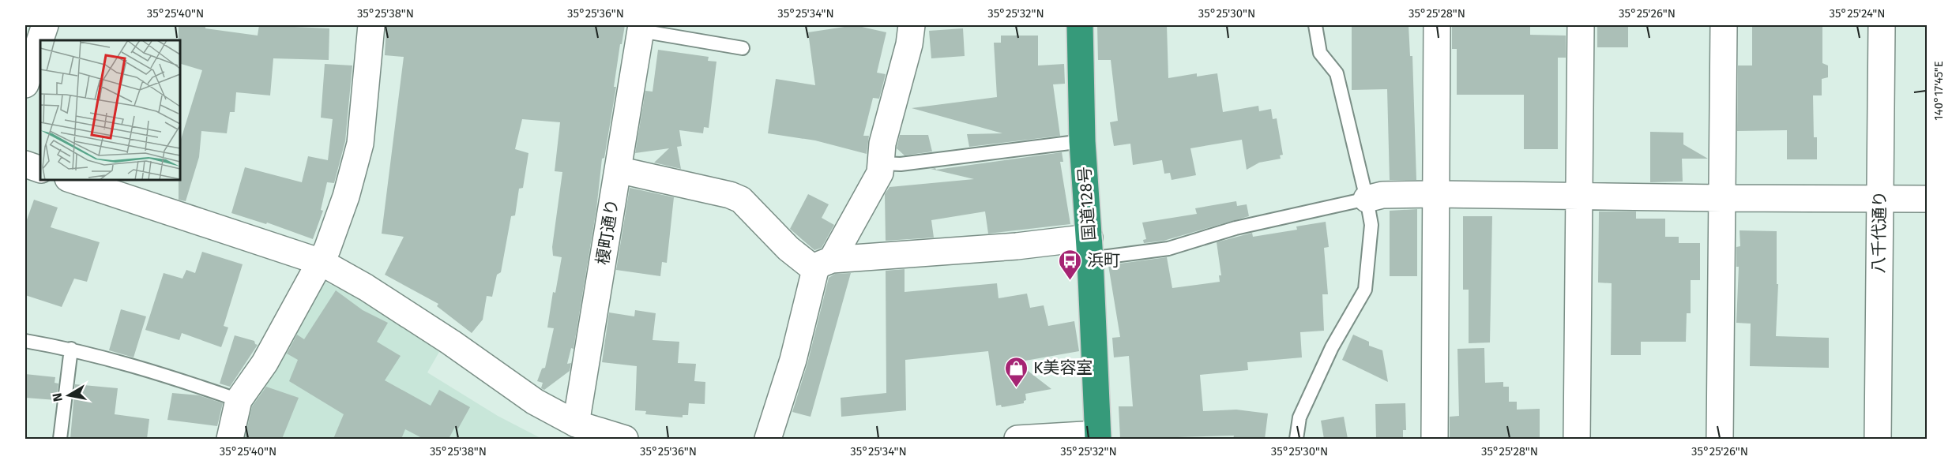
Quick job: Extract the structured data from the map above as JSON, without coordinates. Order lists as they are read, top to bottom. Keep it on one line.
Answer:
{"streets":{"highway":["国道128号"],"street":["榎町通り","八千代通り"]},"places":{"bus stop":["浜町"],"shop":["K美容室"]},"north":"left","coordinates":["35°25'40\"N","35°25'38\"N","35°25'36\"N","35°25'34\"N","35°25'32\"N","35°25'30\"N","35°25'28\"N","35°25'26\"N","35°25'24\"N","140°17'45\"E"]}
